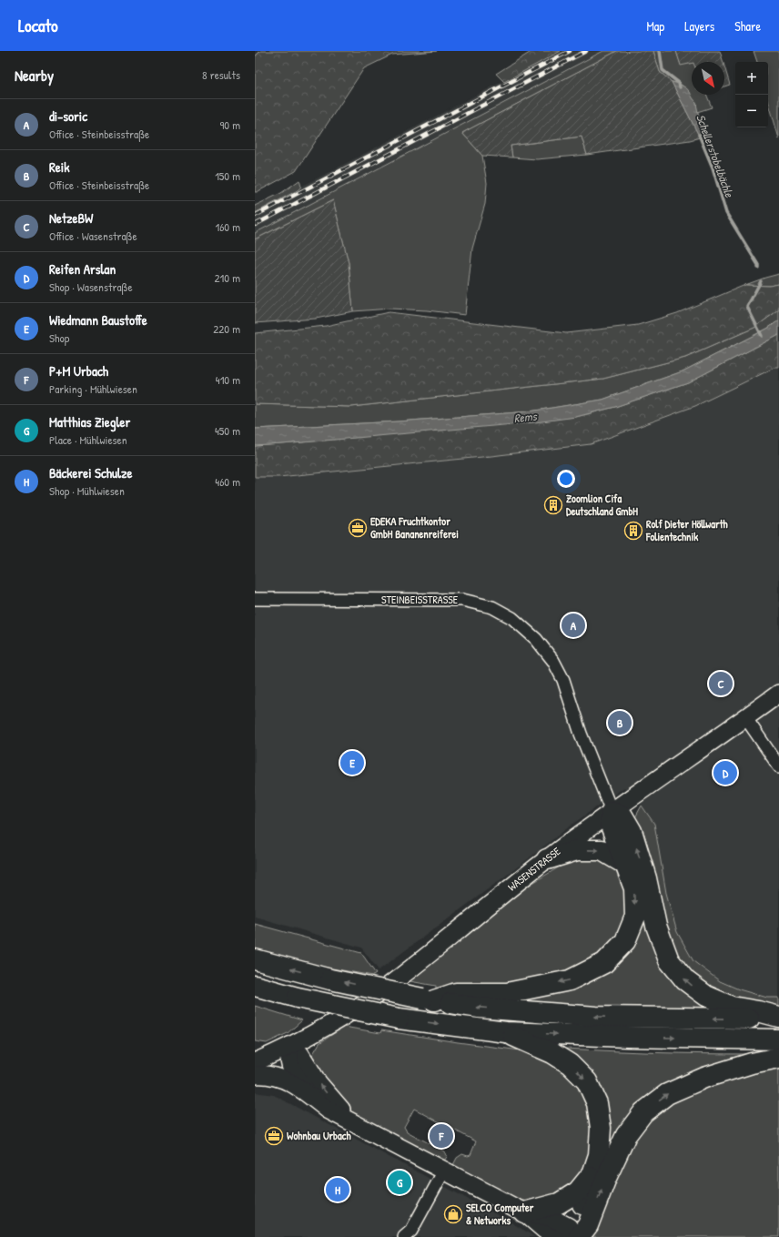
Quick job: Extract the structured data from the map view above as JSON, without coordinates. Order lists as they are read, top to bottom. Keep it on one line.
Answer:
{"streets":{"street":["STEINBEISSTRASSE","WASENSTRASSE"]},"crossings":[["STEINBEISSTRASSE","WASENSTRASSE"]],"water":["Schellerstobelbächle","Rems"],"places":{"building":["Zoomlion Cifa Deutschland GmbH","Rolf Dieter Höllwarth Folientechnik"],"office":["EDEKA Fruchtkontor GmbH Bananenreiferei","Wohnbau Urbach"],"shop":["SELCO Computer & Networks"]},"north":"bottom right","page":{"header":"Locato","nav":["Map","Layers","Share"],"heading":["Nearby","8 results"],"map_buttons":["+","−"],"list":[{"mark":"A","name":"di-soric","note":"Office · Steinbeisstraße","value":"90 m"},{"mark":"B","name":"Reik","note":"Office · Steinbeisstraße","value":"150 m"},{"mark":"C","name":"NetzeBW","note":"Office · Wasenstraße","value":"160 m"},{"mark":"D","name":"Reifen Arslan","note":"Shop · Wasenstraße","value":"210 m"},{"mark":"E","name":"Wiedmann Baustoffe","note":"Shop","value":"220 m"},{"mark":"F","name":"P+M Urbach","note":"Parking · Mühlwiesen","value":"410 m"},{"mark":"G","name":"Matthias Ziegler","note":"Place · Mühlwiesen","value":"450 m"},{"mark":"H","name":"Bäckerei Schulze","note":"Shop · Mühlwiesen","value":"460 m"}],"pins":["A","C","B","E","D","F","G","H"]}}
